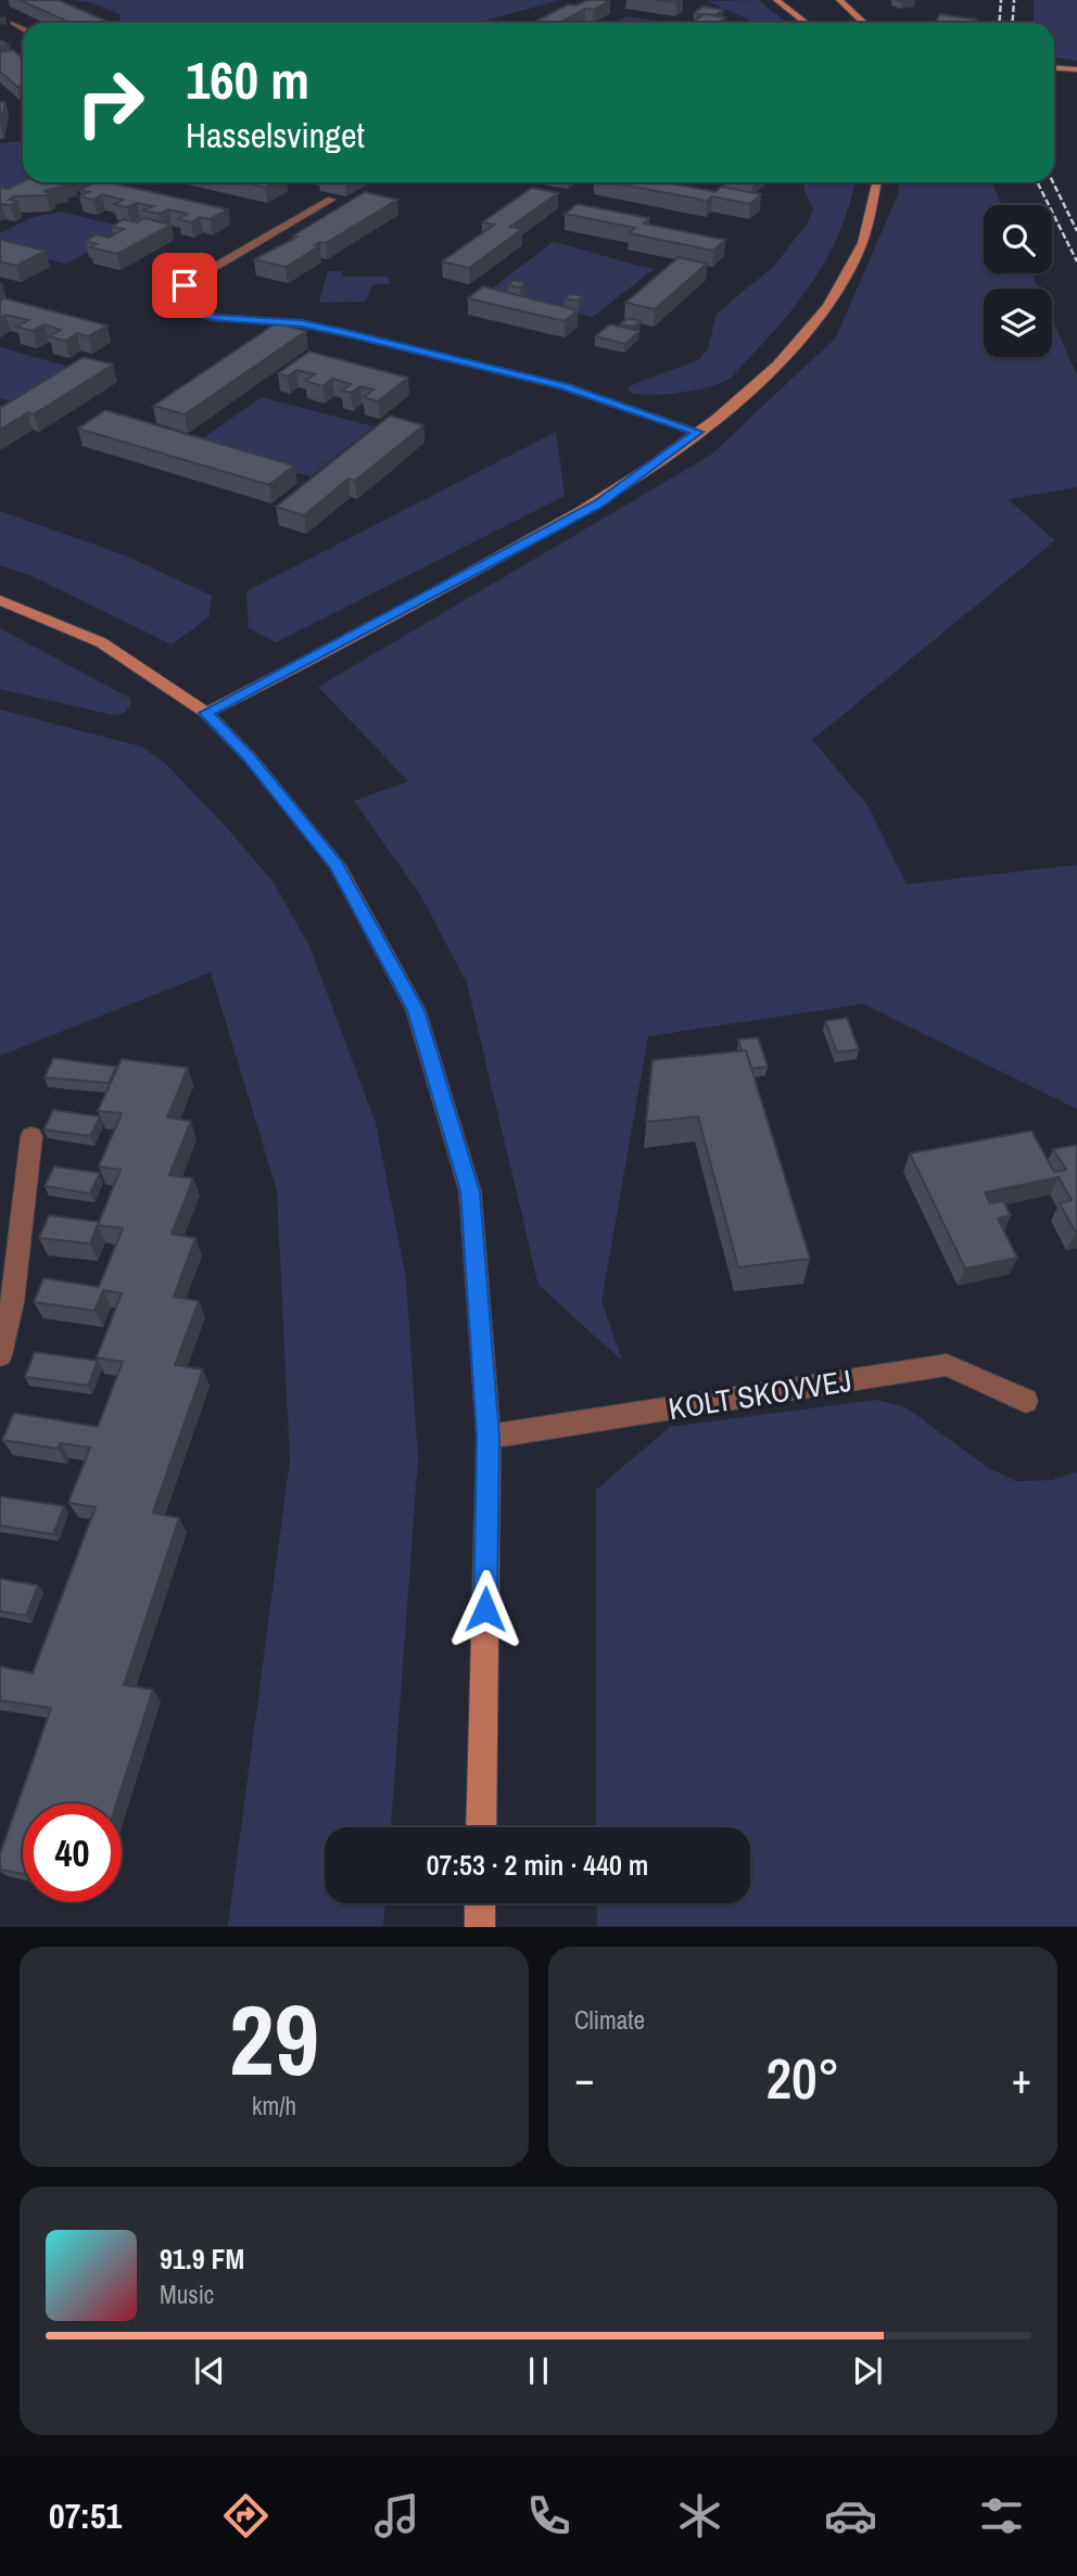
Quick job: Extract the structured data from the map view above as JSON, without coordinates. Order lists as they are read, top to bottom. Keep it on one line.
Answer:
{"streets":{"street":["KOLT SKOVVEJ"]},"page":{"turn":["160 m","Hasselsvinget"],"limit":"40","trip":"07:53 · 2 min · 440 m","tile":[["29","km/h"],"Climate"],"heat":["−","20°","+"],"song":["91.9 FM","Music"],"tabs":"07:51"}}
